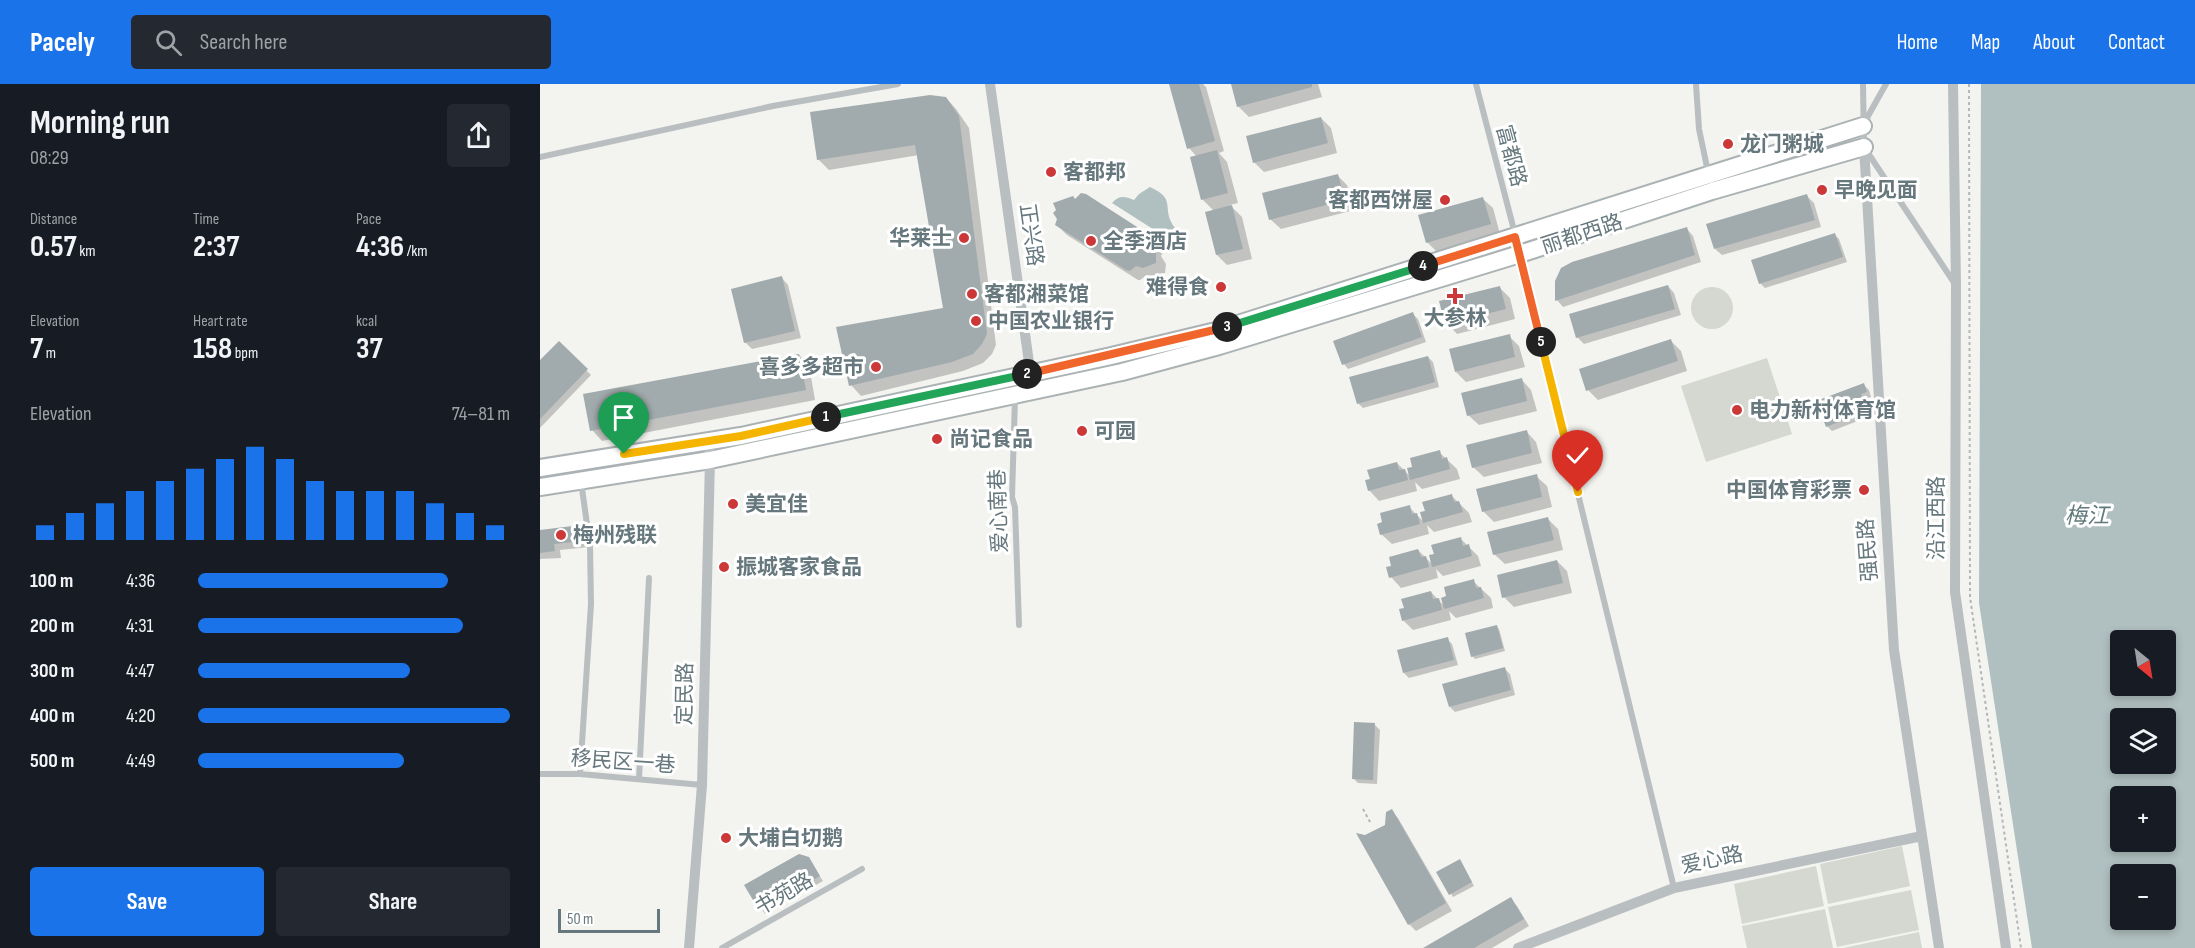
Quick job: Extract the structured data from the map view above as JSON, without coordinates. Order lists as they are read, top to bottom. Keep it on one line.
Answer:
{"streets":{"main road":["丽都西路"],"street":["富都路","正兴路","爱心南巷","沿江西路","强民路","定民路","移民区一巷","爱心路","书苑路"]},"crossings":[["富都路","丽都西路"],["富都路","爱心路"],["丽都西路","正兴路"],["丽都西路","爱心南巷"],["丽都西路","强民路"],["丽都西路","定民路"],["强民路","爱心路"],["定民路","移民区一巷"]],"water":["梅江"],"places":{"other":["龙门粥城","客都邦","早晚见面","客都西饼屋","华莱士","全季酒店","难得食","客都湘菜馆","中国农业银行","喜多多超市","电力新村体育馆","可园","尚记食品","中国体育彩票","美宜佳","梅州残联","振城客家食品","大埔白切鹅"],"health":["大参林"]},"scale_bar":"50 m","north":"bottom right","page":{"header":"Pacely","search":"Search here","nav":["Home","Map","About","Contact"],"heading":["Morning run","08:29"],"stats":[["Distance","0.57 km"],["Time","2:37"],["Pace","4:36 /km"],["Elevation","7 m"],["Heart rate","158 bpm"],["kcal","37"]],"pins":["4","3","5","2","1"],"chart":["Elevation","74–81 m"],"list":[{"name":"100 m","note":"4:36"},{"name":"200 m","note":"4:31"},{"name":"300 m","note":"4:47"},{"name":"400 m","note":"4:20"},{"name":"500 m","note":"4:49"}],"map_buttons":["+","−"],"buttons":["Save","Share"],"scale":"50 m"}}
